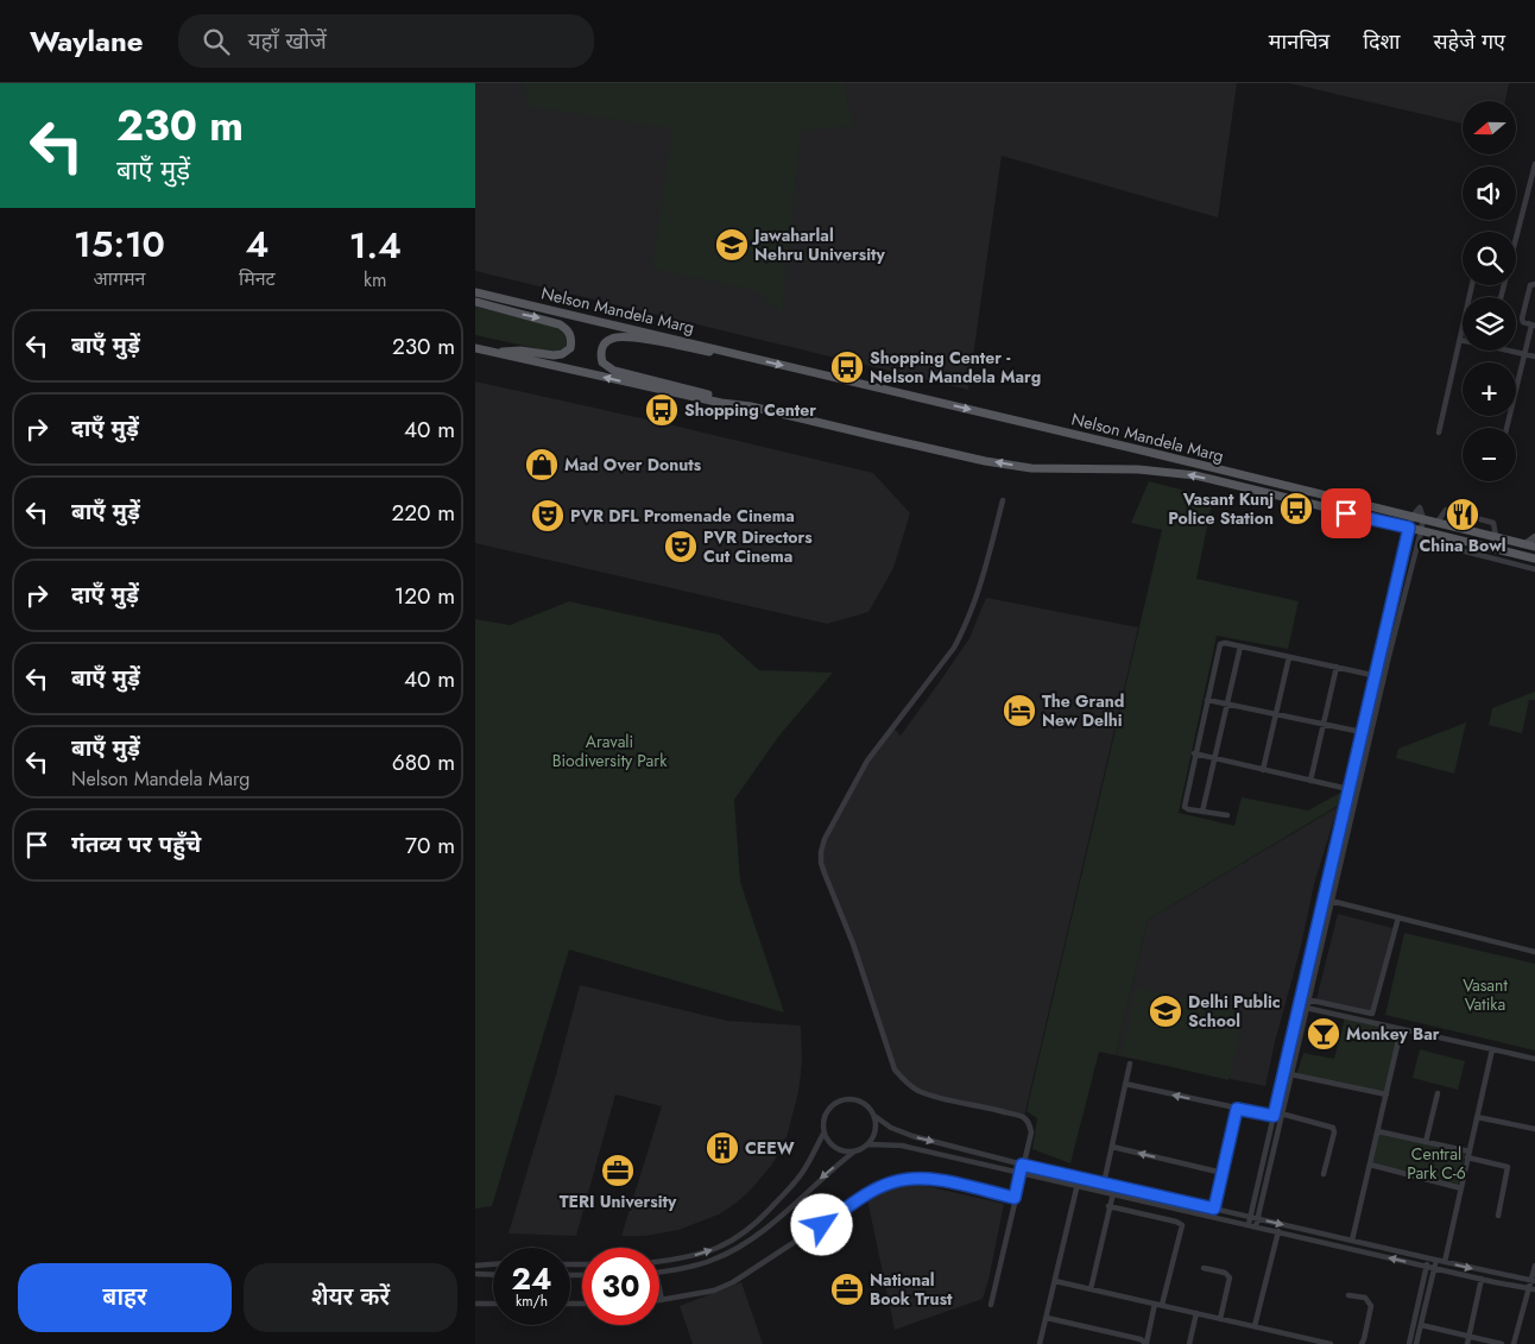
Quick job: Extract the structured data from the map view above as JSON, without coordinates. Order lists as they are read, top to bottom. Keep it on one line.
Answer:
{"streets":{"main road":["Nelson Mandela Marg"]},"parks":["Aravali Biodiversity Park","Vasant Vatika","Central Park C-6"],"places":{"school or university":["Jawaharlal Nehru University","Delhi Public School"],"bus stop":["Shopping Center - Nelson Mandela Marg","Shopping Center","Vasant Kunj Police Station"],"shop":["Mad Over Donuts"],"restaurant":["China Bowl"],"theatre":["PVR DFL Promenade Cinema","PVR Directors Cut Cinema"],"hotel":["The Grand New Delhi"],"bar":["Monkey Bar"],"building":["CEEW"],"office":["TERI University","National Book Trust"]},"north":"left","page":{"header":"Waylane","search":"यहाँ खोजें","nav":["मानचित्र","दिशा","सहेजे गए"],"turn":["230 m","बाएँ मुड़ें"],"map_buttons":["+","−"],"eta":["15:10","आगमन","4","मिनट","1.4","km"],"list":[{"name":"बाएँ मुड़ें","value":"230 m"},{"name":"दाएँ मुड़ें","value":"40 m"},{"name":"बाएँ मुड़ें","value":"220 m"},{"name":"दाएँ मुड़ें","value":"120 m"},{"name":"बाएँ मुड़ें","value":"40 m"},{"name":"बाएँ मुड़ें","note":"Nelson Mandela Marg","value":"680 m"},{"name":"गंतव्य पर पहुँचे","value":"70 m"}],"speed":"24 km/h","limit":"30","buttons":["बाहर","शेयर करें"]}}
